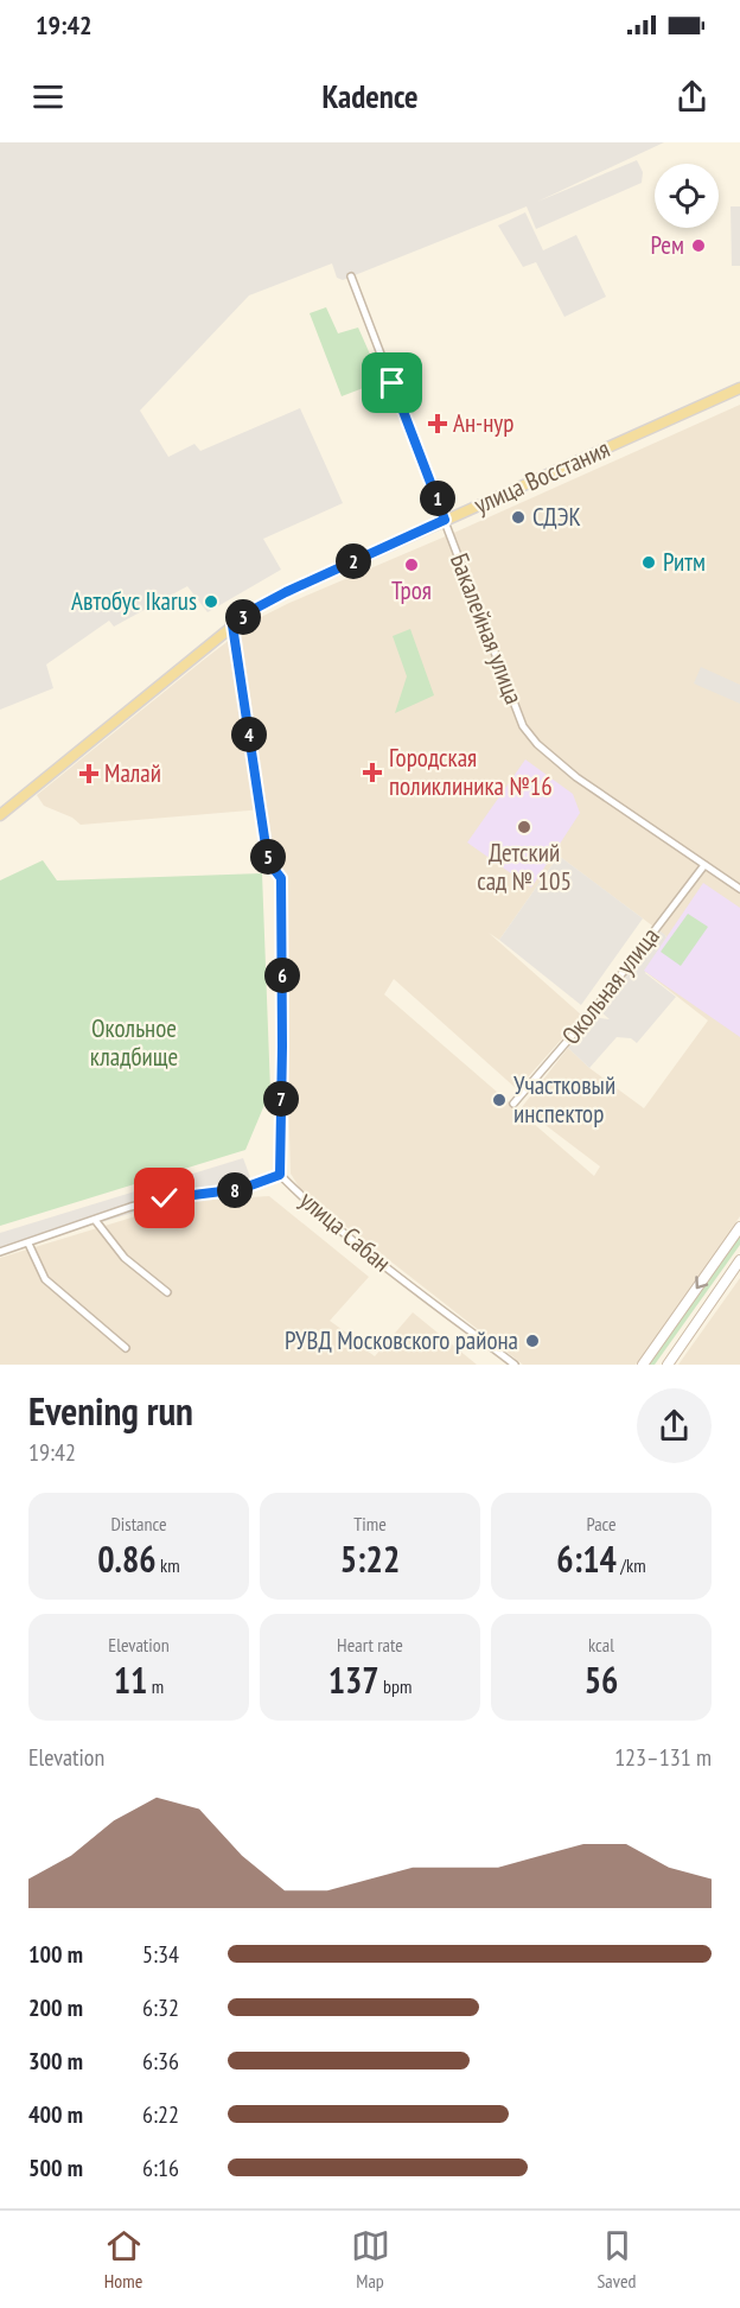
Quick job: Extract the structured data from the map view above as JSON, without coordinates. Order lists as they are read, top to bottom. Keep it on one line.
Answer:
{"streets":{"main road":["улица Восстания"],"street":["Бакалейная улица","Окольная улица","улица Сабан"]},"crossings":[["улица Восстания","Бакалейная улица"],["улица Восстания","улица Сабан"],["Бакалейная улица","Окольная улица"]],"parks":["Окольное кладбище"],"places":{"other":["Рем","СДЭК","Ритм","Троя","Автобус Ikarus","Детский сад № 105","Участковый инспектор","РУВД Московского района"],"health":["Ан-нур","Городская поликлиника №16","Малай"]},"page":{"status":"19:42","header":"Kadence","pins":["1","2","3","4","5","6","7","8"],"heading":["Evening run","19:42"],"stats":[["Distance","0.86 km"],["Time","5:22"],["Pace","6:14 /km"],["Elevation","11 m"],["Heart rate","137 bpm"],["kcal","56"]],"chart":["Elevation","123–131 m"],"list":[{"name":"100 m","note":"5:34"},{"name":"200 m","note":"6:32"},{"name":"300 m","note":"6:36"},{"name":"400 m","note":"6:22"},{"name":"500 m","note":"6:16"}],"tabs":["Home","Map","Saved"]}}
